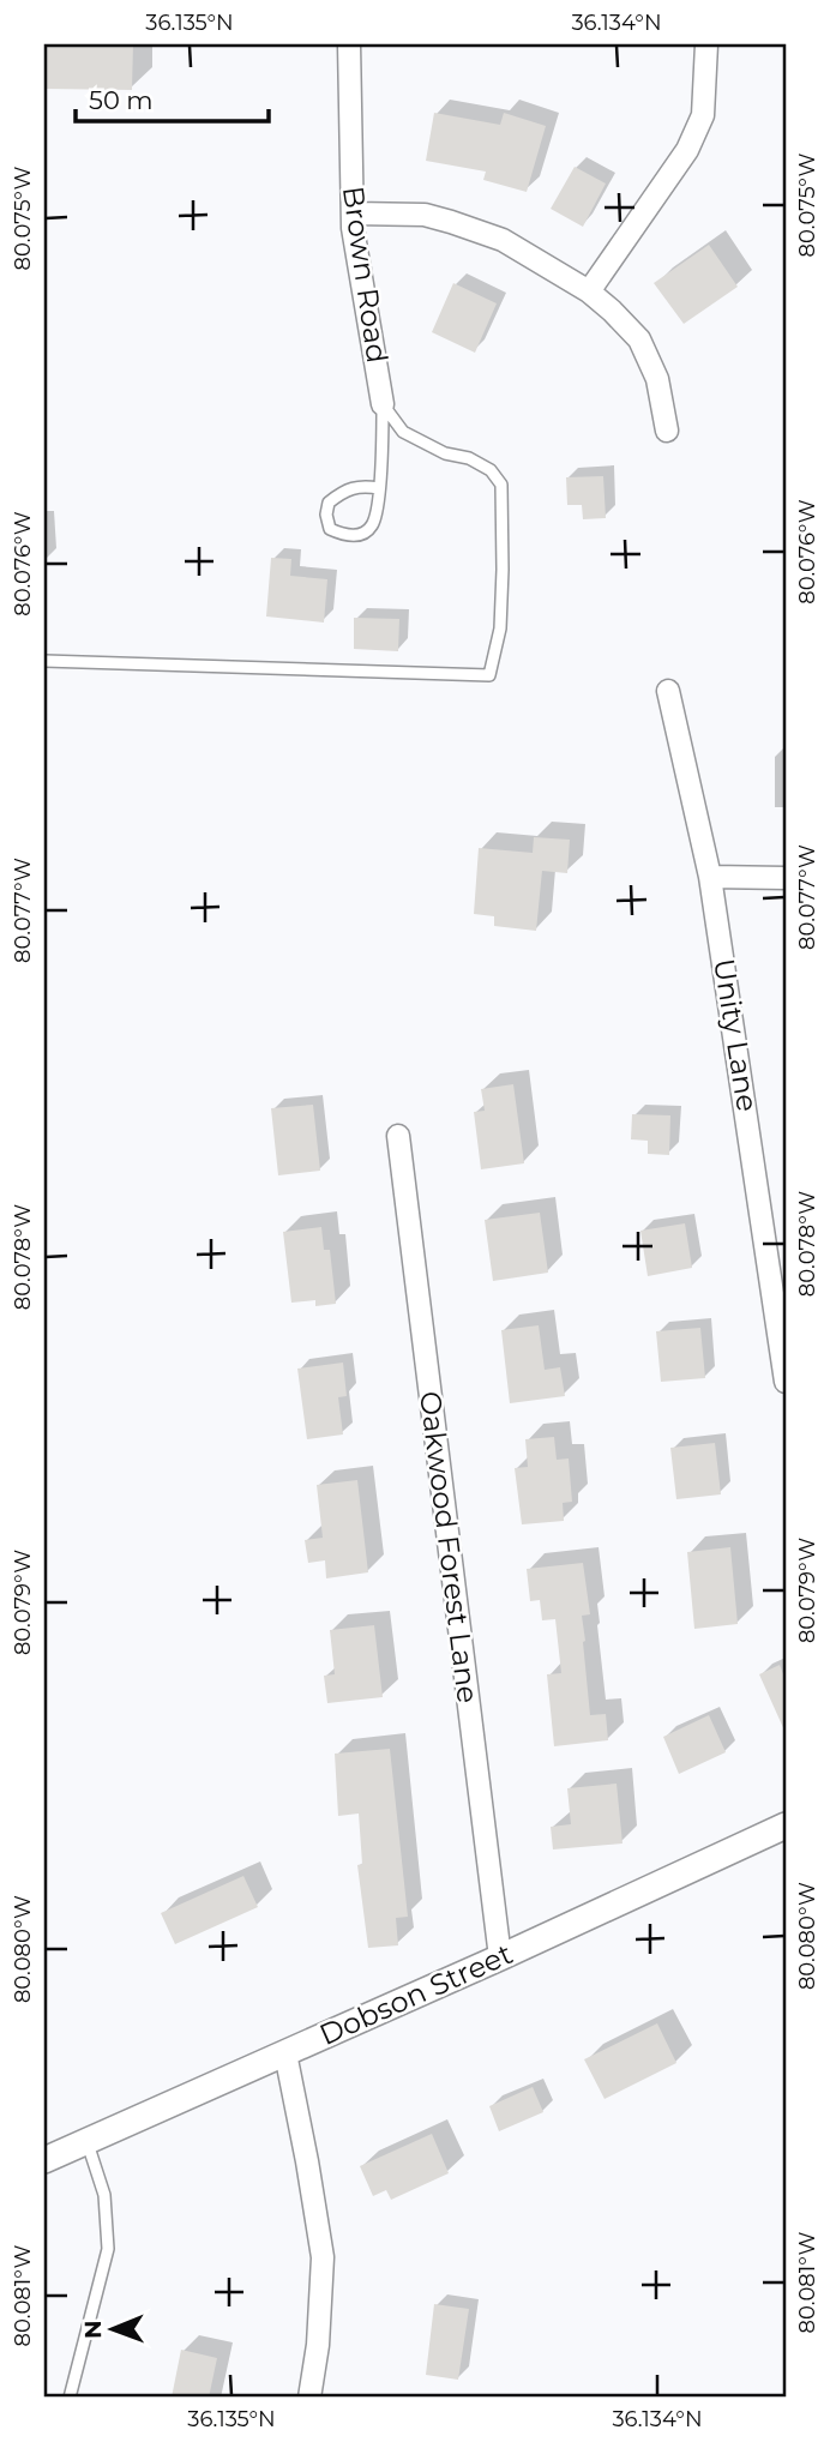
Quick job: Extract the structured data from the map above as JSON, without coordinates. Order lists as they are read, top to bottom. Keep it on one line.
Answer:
{"streets":{"street":["Brown Road","Unity Lane","Oakwood Forest Lane","Dobson Street"]},"crossings":[["Oakwood Forest Lane","Dobson Street"]],"scale_bar":"50 m","north":"left","coordinates":["36.135°N","36.134°N","80.075°W","80.076°W","80.077°W","80.078°W","80.079°W","80.080°W","80.081°W"]}
